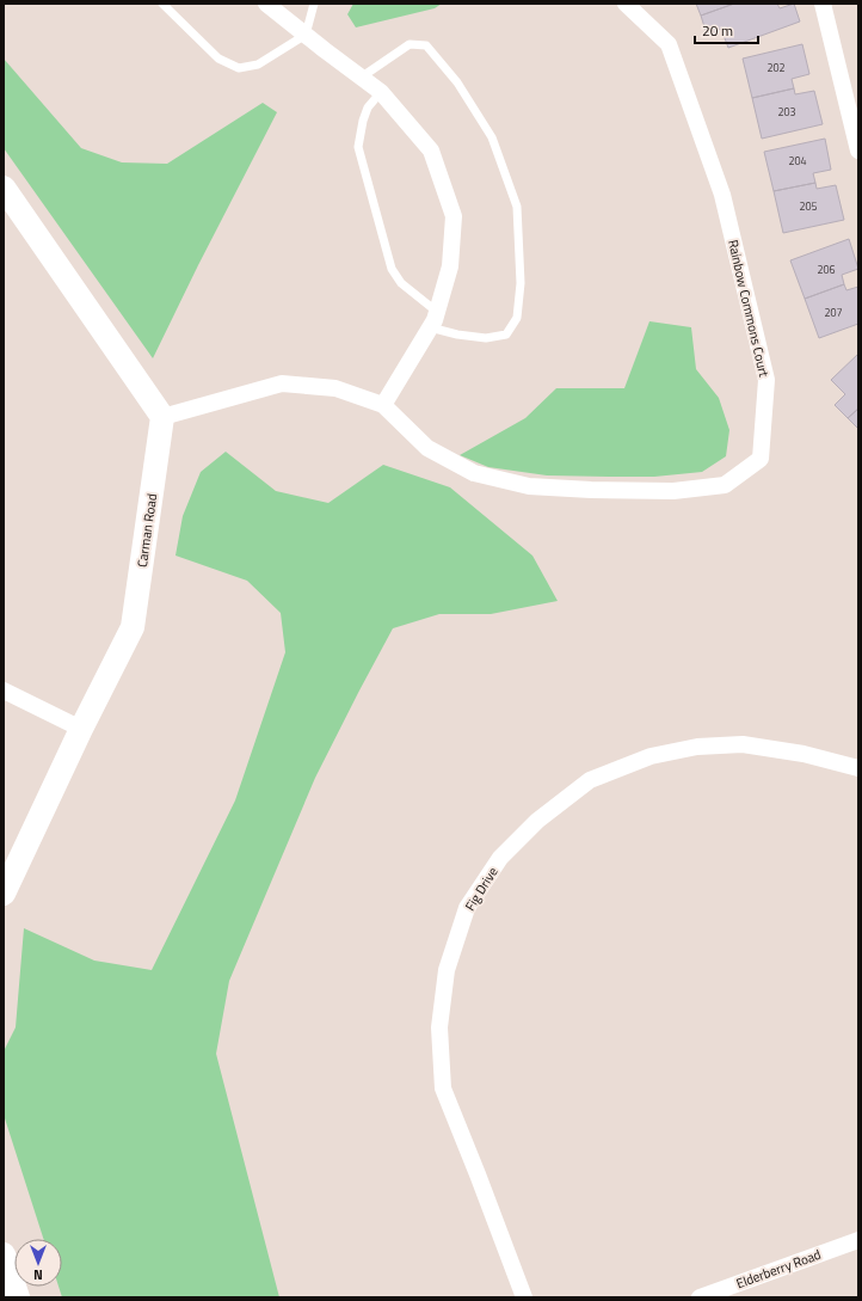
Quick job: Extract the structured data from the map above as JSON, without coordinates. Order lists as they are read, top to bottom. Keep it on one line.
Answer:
{"streets":{"street":["Rainbow Commons Court","Carman Road","Fig Drive","Elderberry Road"]},"crossings":[["Rainbow Commons Court","Carman Road"]],"house_numbers":["202","203","204","205","206","207"],"scale_bar":"20 m","north":"bottom"}
